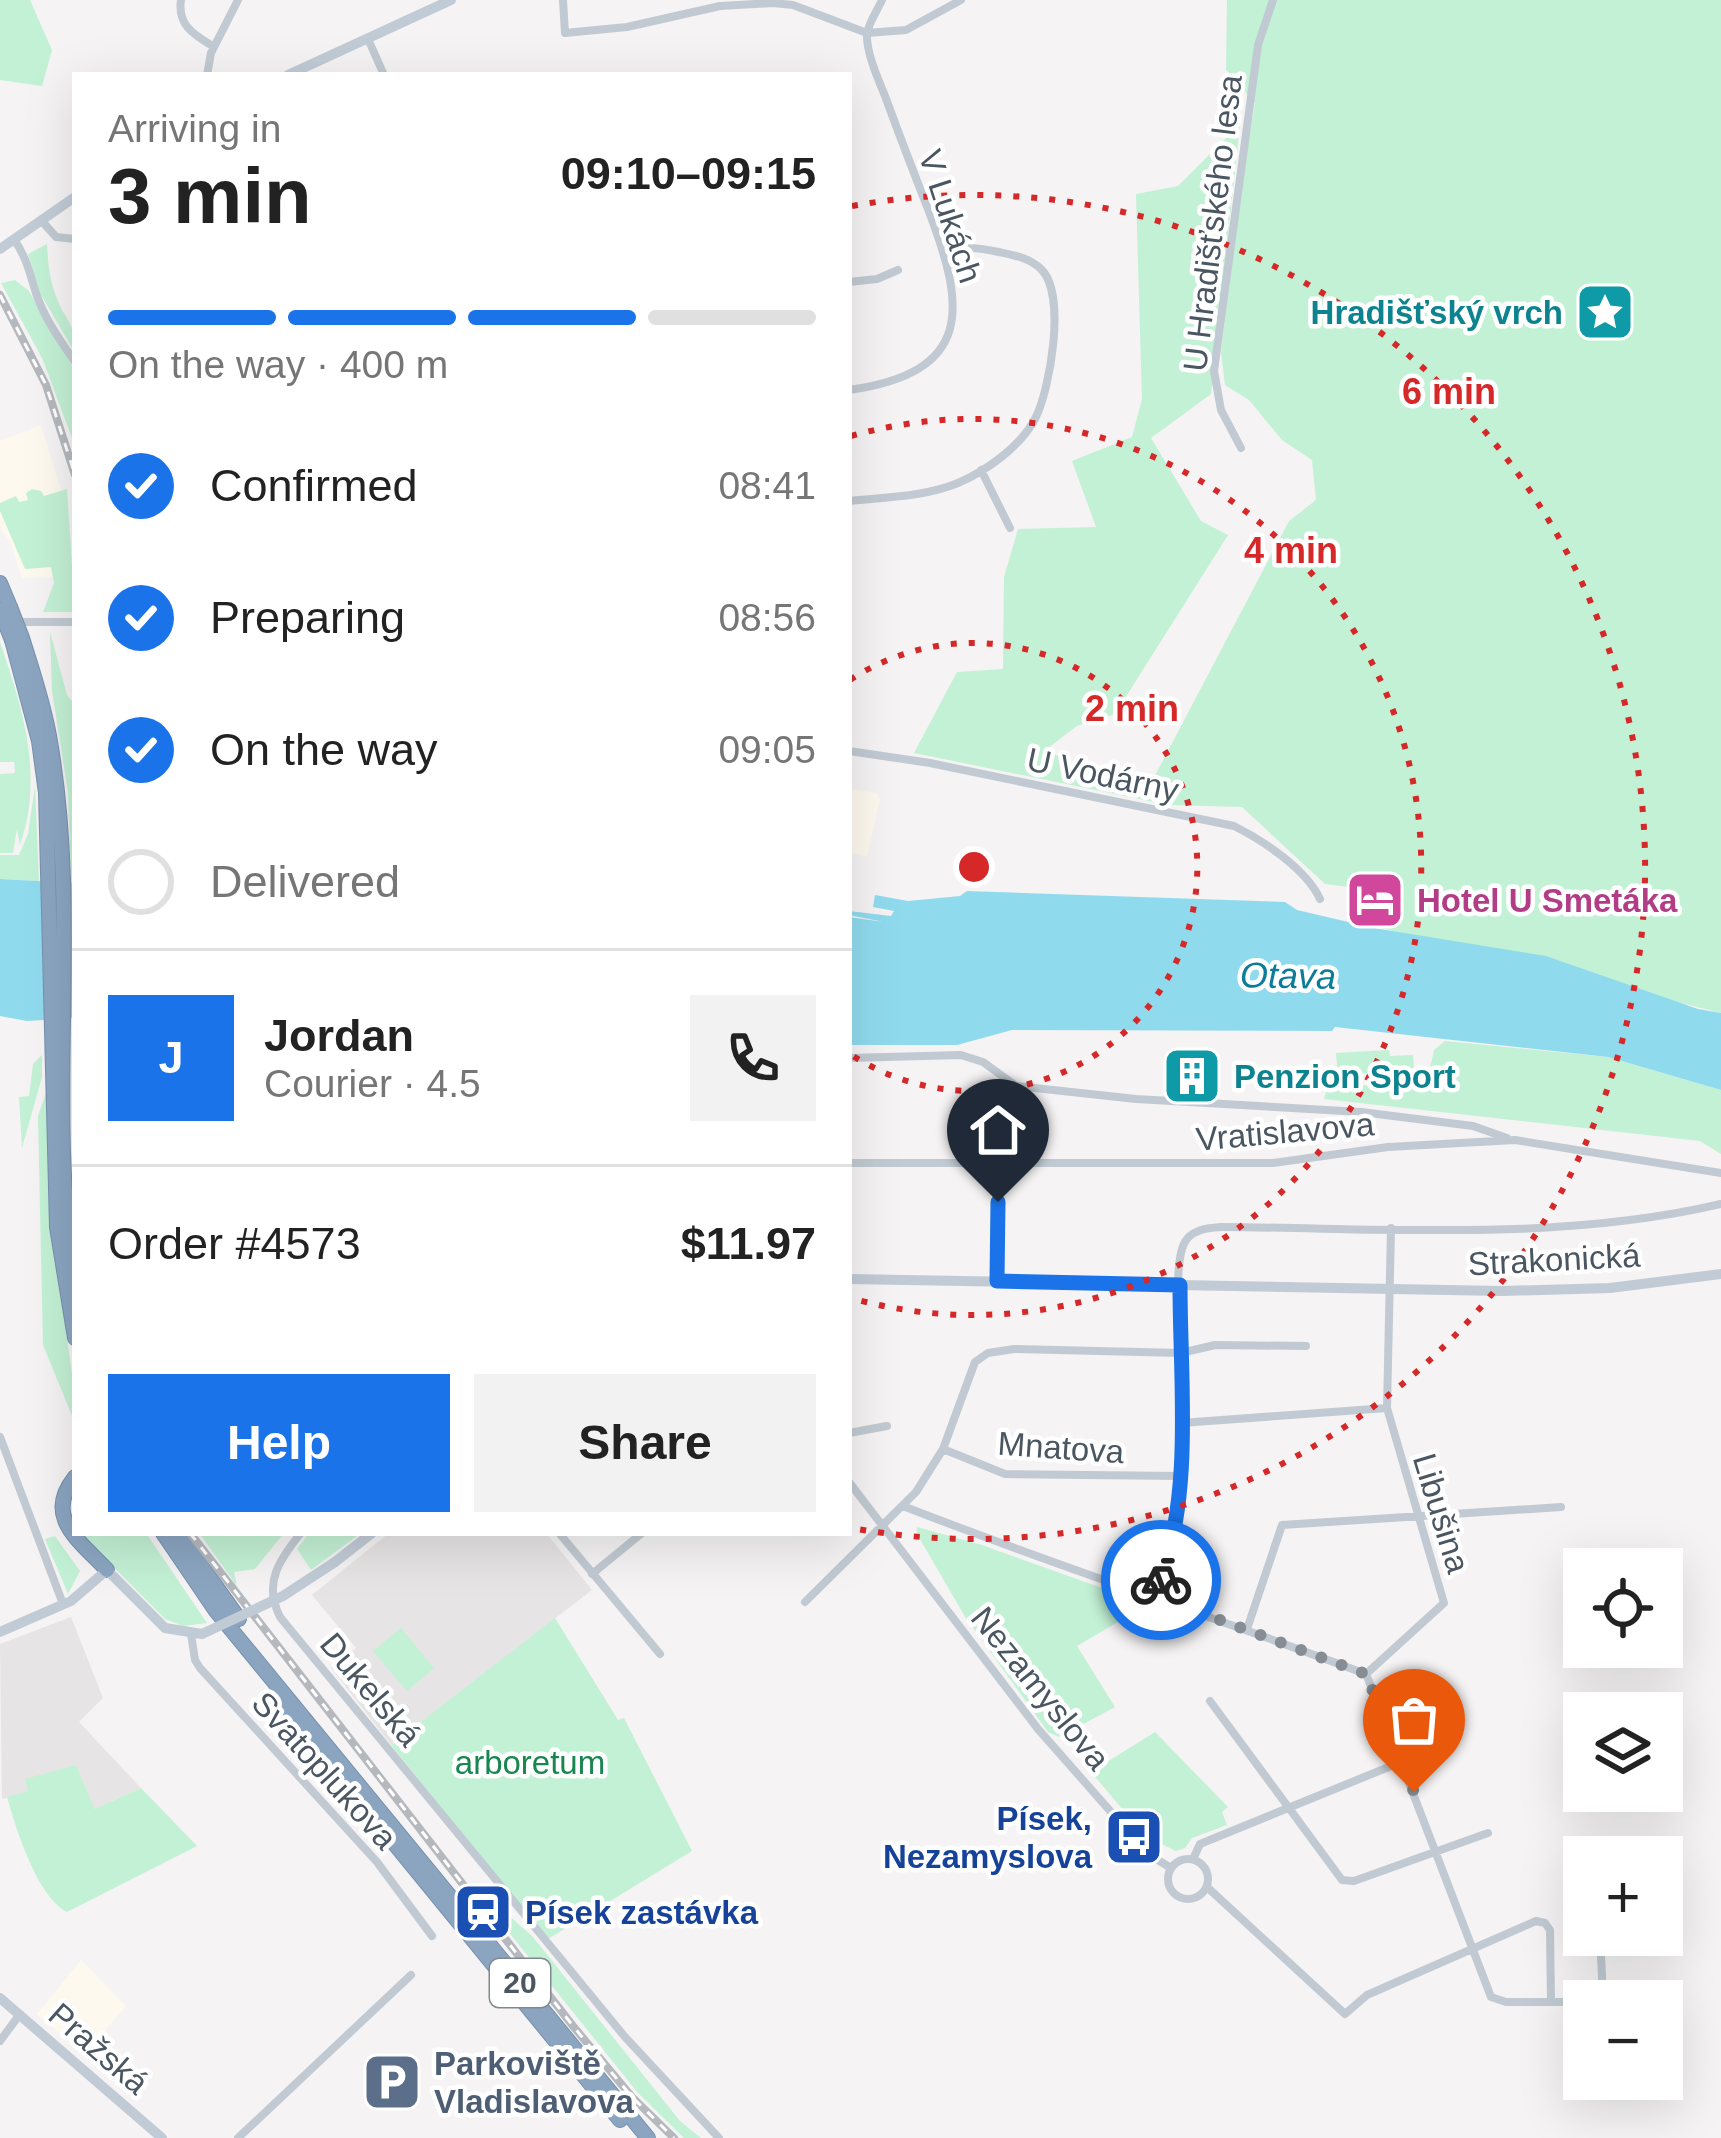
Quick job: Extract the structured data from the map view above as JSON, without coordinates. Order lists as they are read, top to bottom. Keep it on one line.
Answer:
{"streets":{"highway":["20"],"main road":["Strakonická","Pražská"],"street":["V Lukách","U Hradišťského lesa","U Vodárny","Vratislavova","Mnatova","Libušina","Nezamyslova","Dukelská","Svatoplukova"]},"crossings":[["Strakonická","Libušina"]],"water":["Otava"],"parks":["arboretum"],"places":{"place":["Hradišťský vrch"],"hotel":["Hotel U Smetáka"],"building":["Penzion Sport"],"bus stop":["Písek, Nezamyslova"],"station":["Písek zastávka"],"parking":["Parkoviště Vladislavova"]},"page":{"heading":["3 min","Arriving in","09:10–09:15"],"panel":["Jordan","Courier · 4.5","Order #4573","$11.97"],"bar":"On the way · 400 m","list":[["Confirmed","08:41"],["Preparing","08:56"],["On the way","09:05"],"Delivered"],"round":"J","buttons":["Help","Share"],"map_buttons":["+","−"]},"rings":["6 min","4 min","2 min"]}
